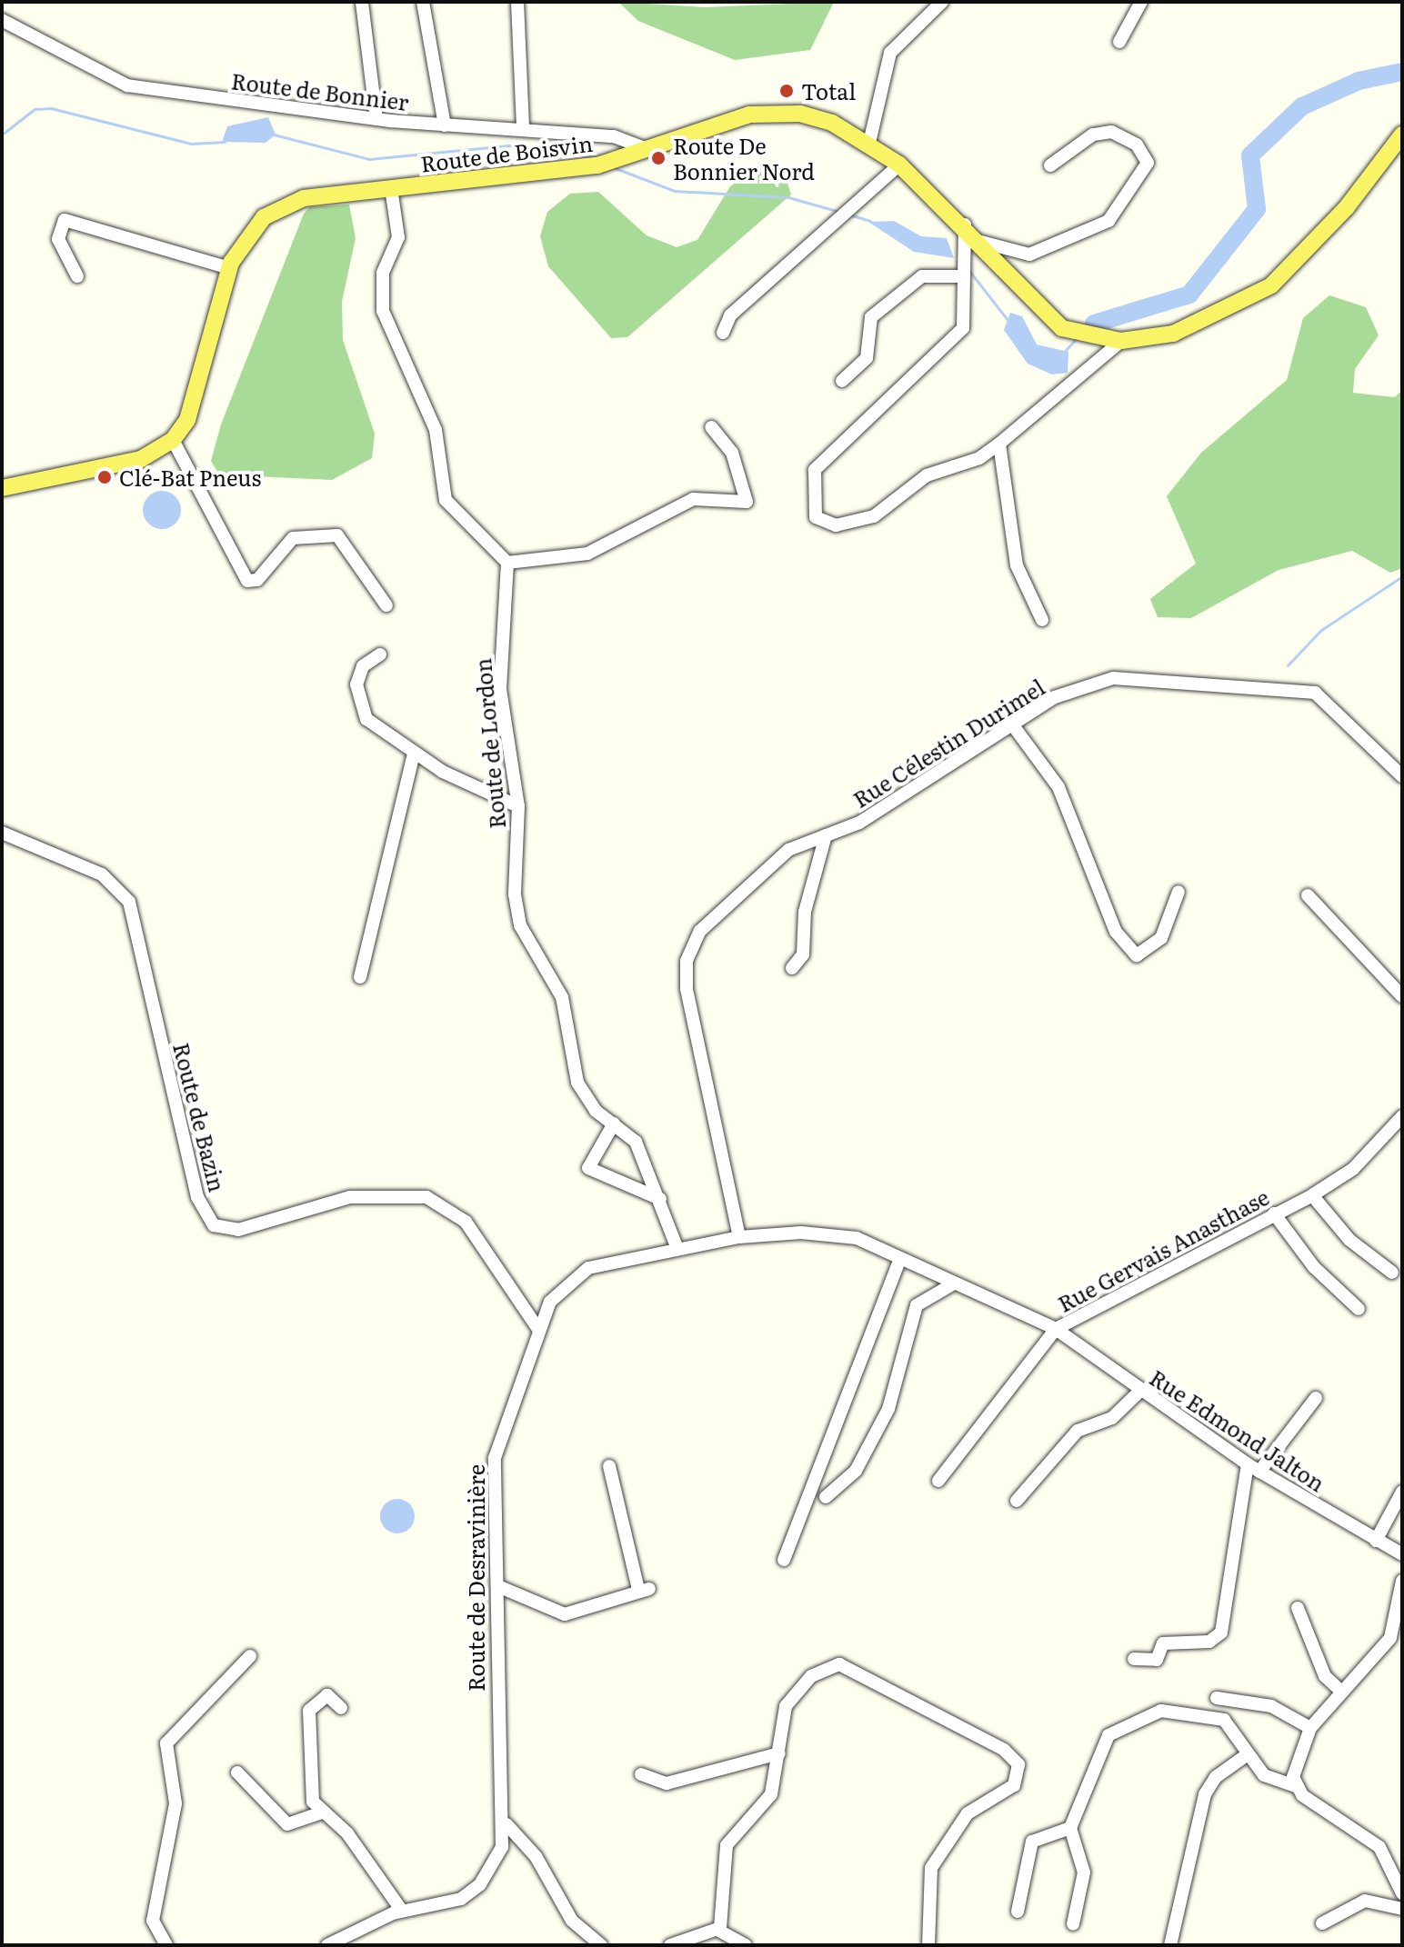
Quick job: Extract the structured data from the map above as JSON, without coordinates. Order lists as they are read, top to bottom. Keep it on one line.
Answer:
{"streets":{"main road":["Route de Boisvin"],"street":["Route de Bonnier","Rue Célestin Durimel","Route de Lordon","Route de Bazin","Rue Gervais Anasthase","Rue Edmond Jalton","Route de Desravinière"]},"crossings":[["Route de Bonnier","Route de Boisvin"],["Rue Célestin Durimel","Route de Desravinière"],["Route de Lordon","Route de Desravinière"],["Route de Bazin","Route de Desravinière"],["Rue Gervais Anasthase","Rue Edmond Jalton"],["Rue Gervais Anasthase","Route de Desravinière"],["Rue Edmond Jalton","Route de Desravinière"]],"places":["Total","Route De Bonnier Nord","Clé-Bat Pneus"]}
